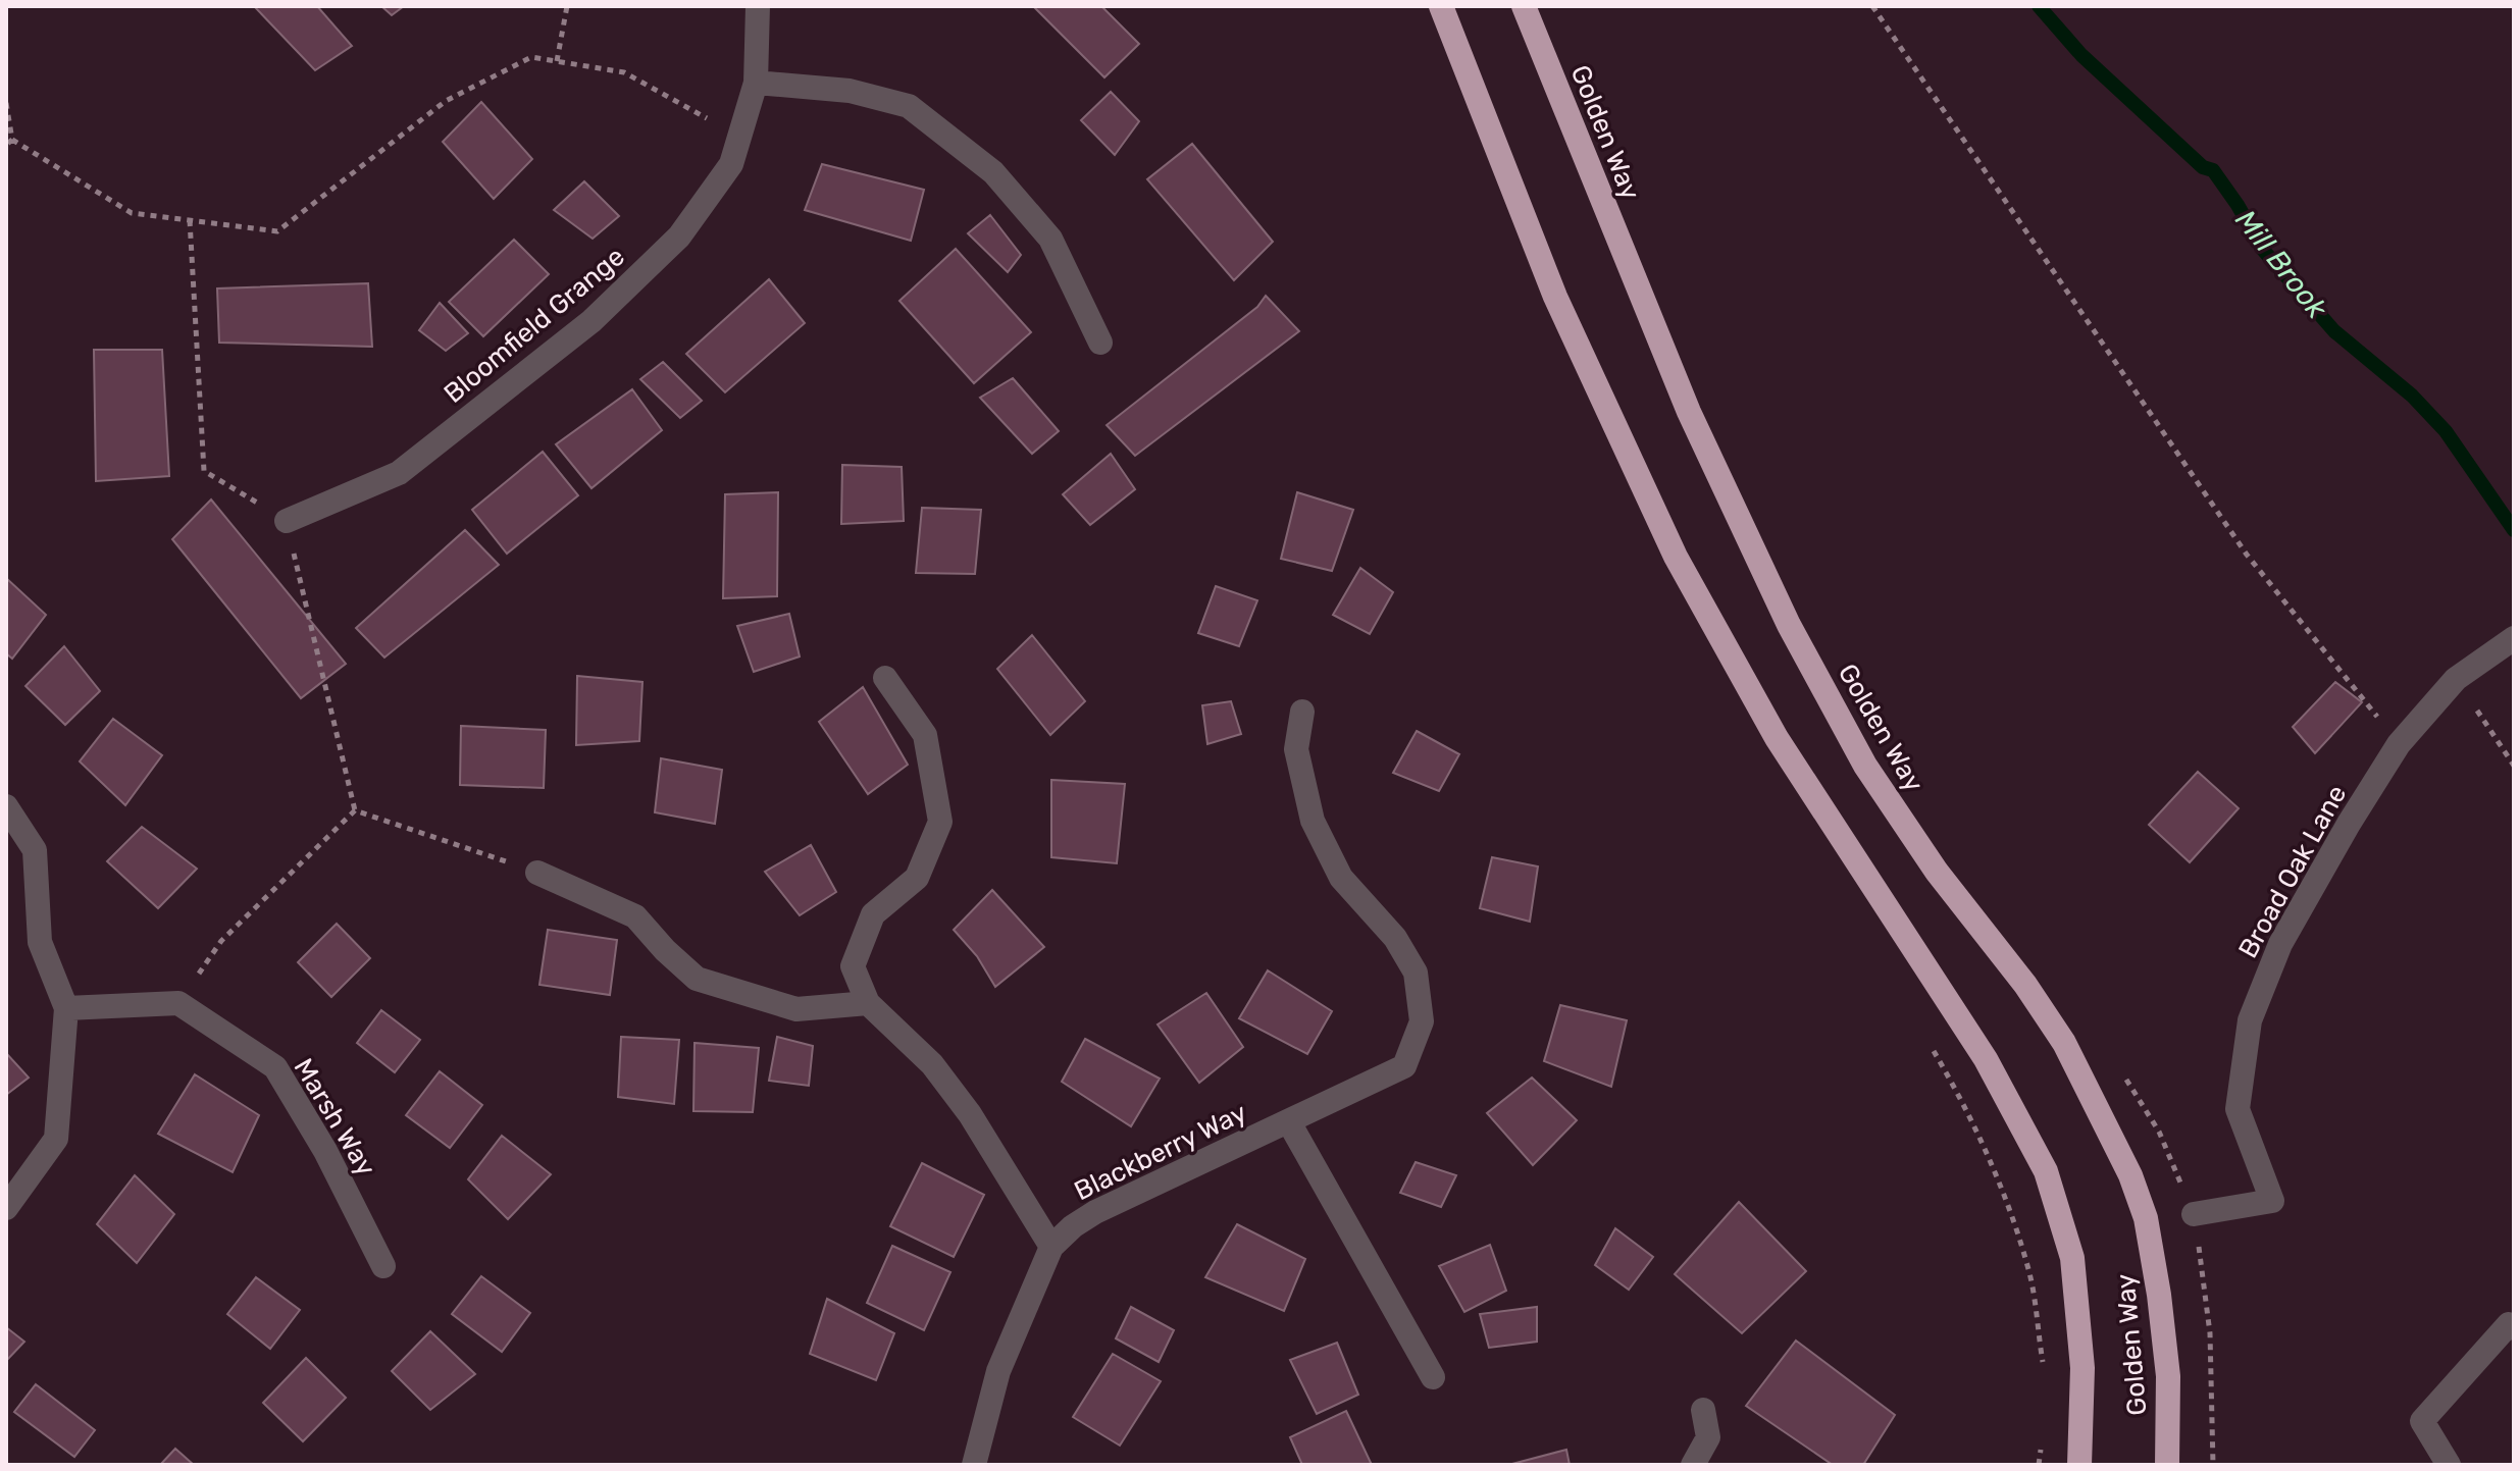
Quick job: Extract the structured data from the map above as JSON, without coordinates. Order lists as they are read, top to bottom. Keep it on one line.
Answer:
{"streets":{"highway":["Golden Way"],"street":["Bloomfield Grange","Broad Oak Lane","Marsh Way","Blackberry Way"]},"water":["Mill Brook"]}
